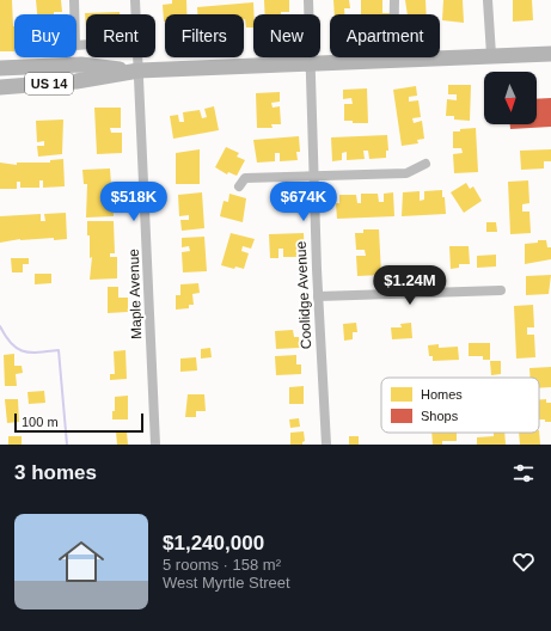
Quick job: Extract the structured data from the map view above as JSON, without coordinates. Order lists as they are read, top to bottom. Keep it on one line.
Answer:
{"streets":{"main road":["US 14"],"street":["Maple Avenue","Coolidge Avenue"]},"crossings":[["US 14","Maple Avenue"],["US 14","Coolidge Avenue"]],"legend":["Homes","Shops"],"scale_bar":"100 m","north":"bottom","page":{"chip":["Buy","Rent","Filters","New","Apartment"],"price":["$518K","$674K","$1.24M"],"scale":"100 m","heading":"3 homes","list":[{"name":"$1,240,000","note":"5 rooms · 158 m² · West Myrtle Street"}]}}
